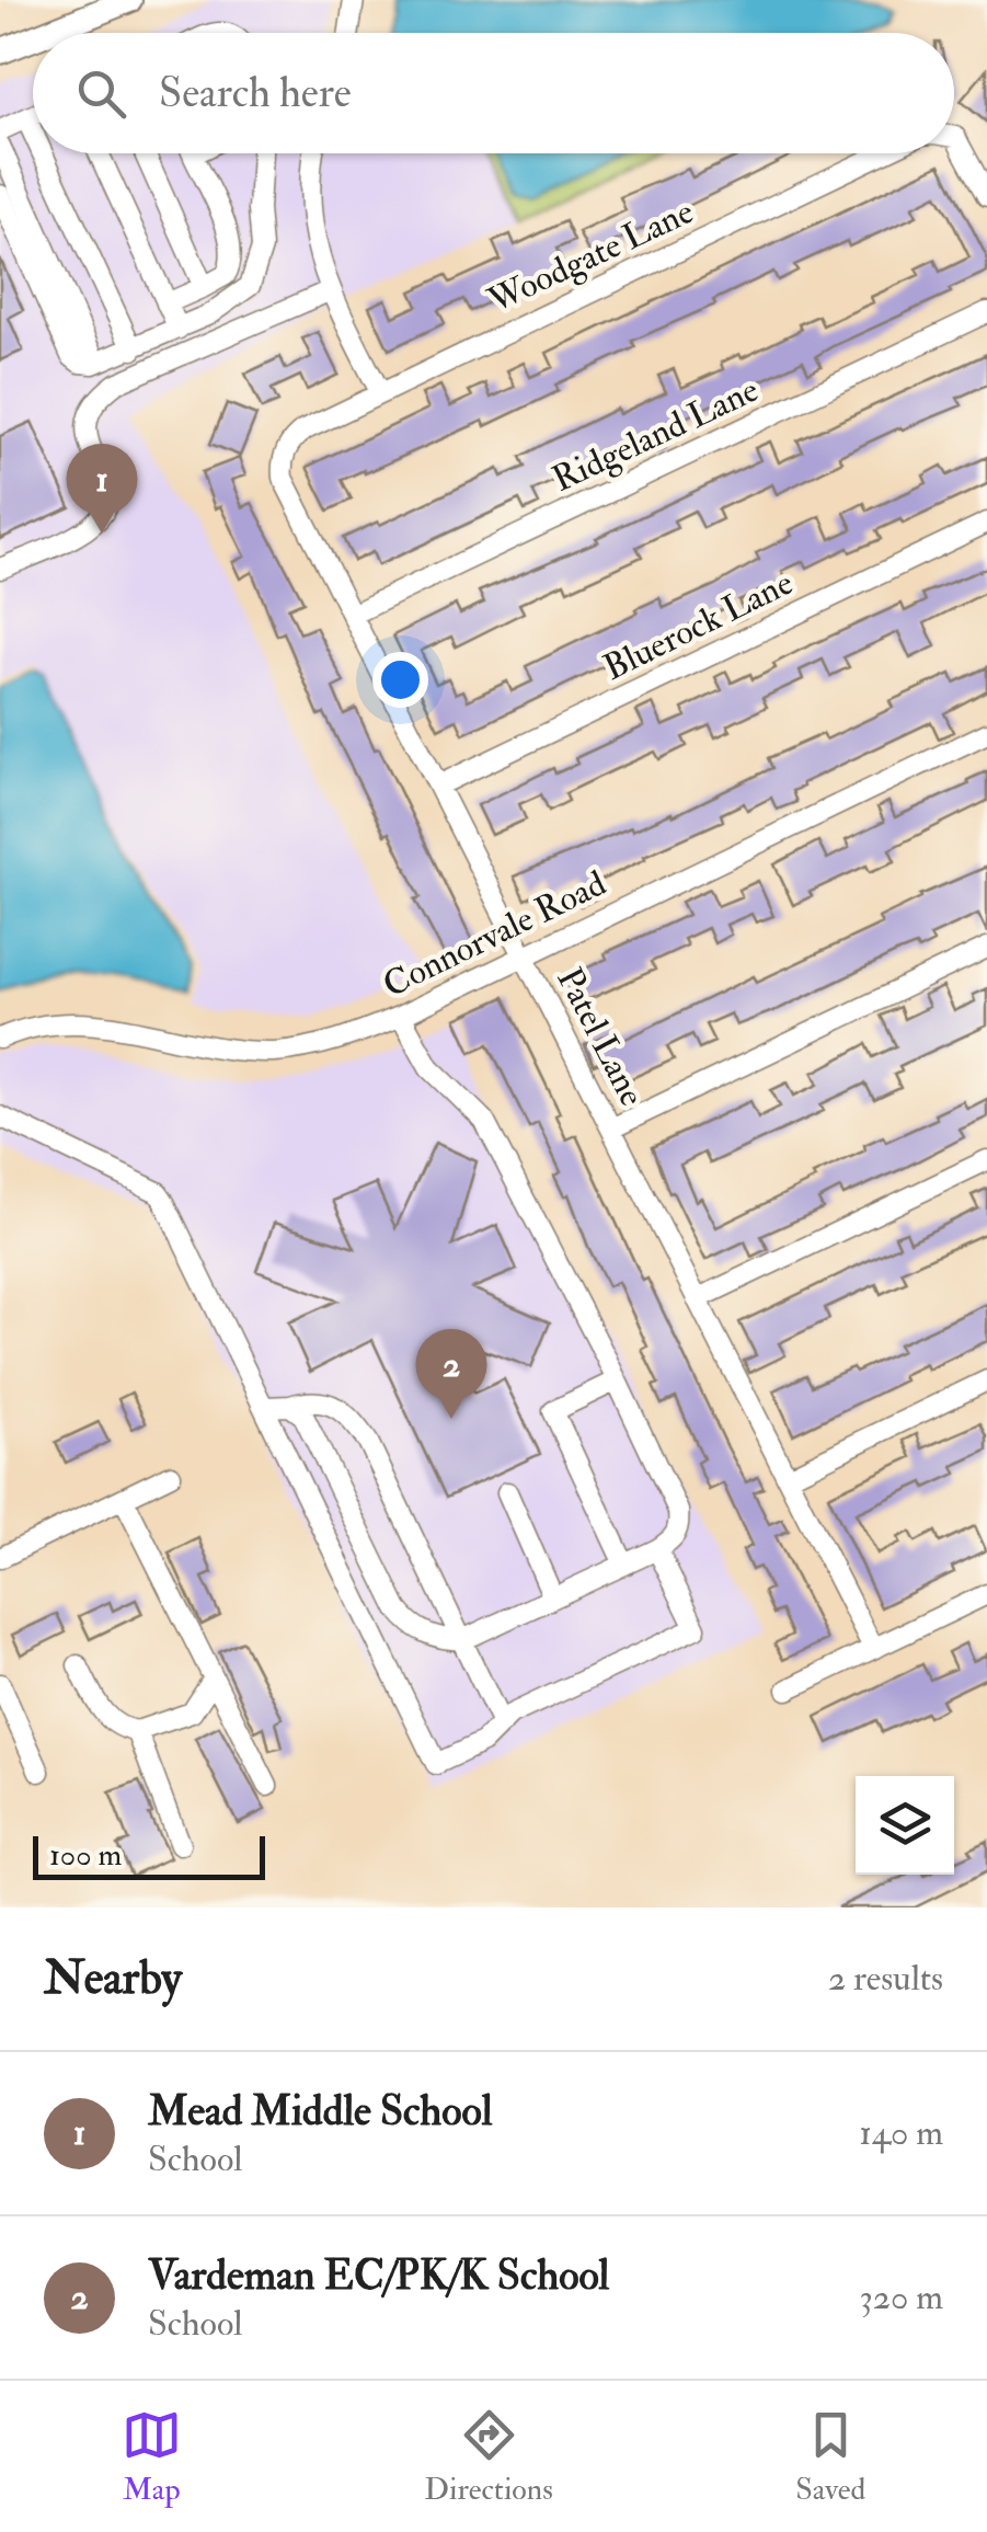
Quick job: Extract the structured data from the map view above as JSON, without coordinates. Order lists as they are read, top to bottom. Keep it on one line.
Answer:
{"streets":{"street":["Woodgate Lane","Ridgeland Lane","Bluerock Lane","Connorvale Road","Patel Lane"]},"crossings":[["Woodgate Lane","Patel Lane"],["Ridgeland Lane","Patel Lane"],["Bluerock Lane","Patel Lane"],["Connorvale Road","Patel Lane"]],"scale_bar":"100 m","page":{"search":"Search here","pins":["1","2"],"scale":"100 m","heading":["Nearby","2 results"],"list":[{"mark":"1","name":"Mead Middle School","note":"School","value":"140 m"},{"mark":"2","name":"Vardeman EC/PK/K School","note":"School","value":"320 m"}],"nav":["Map","Directions","Saved"]}}
